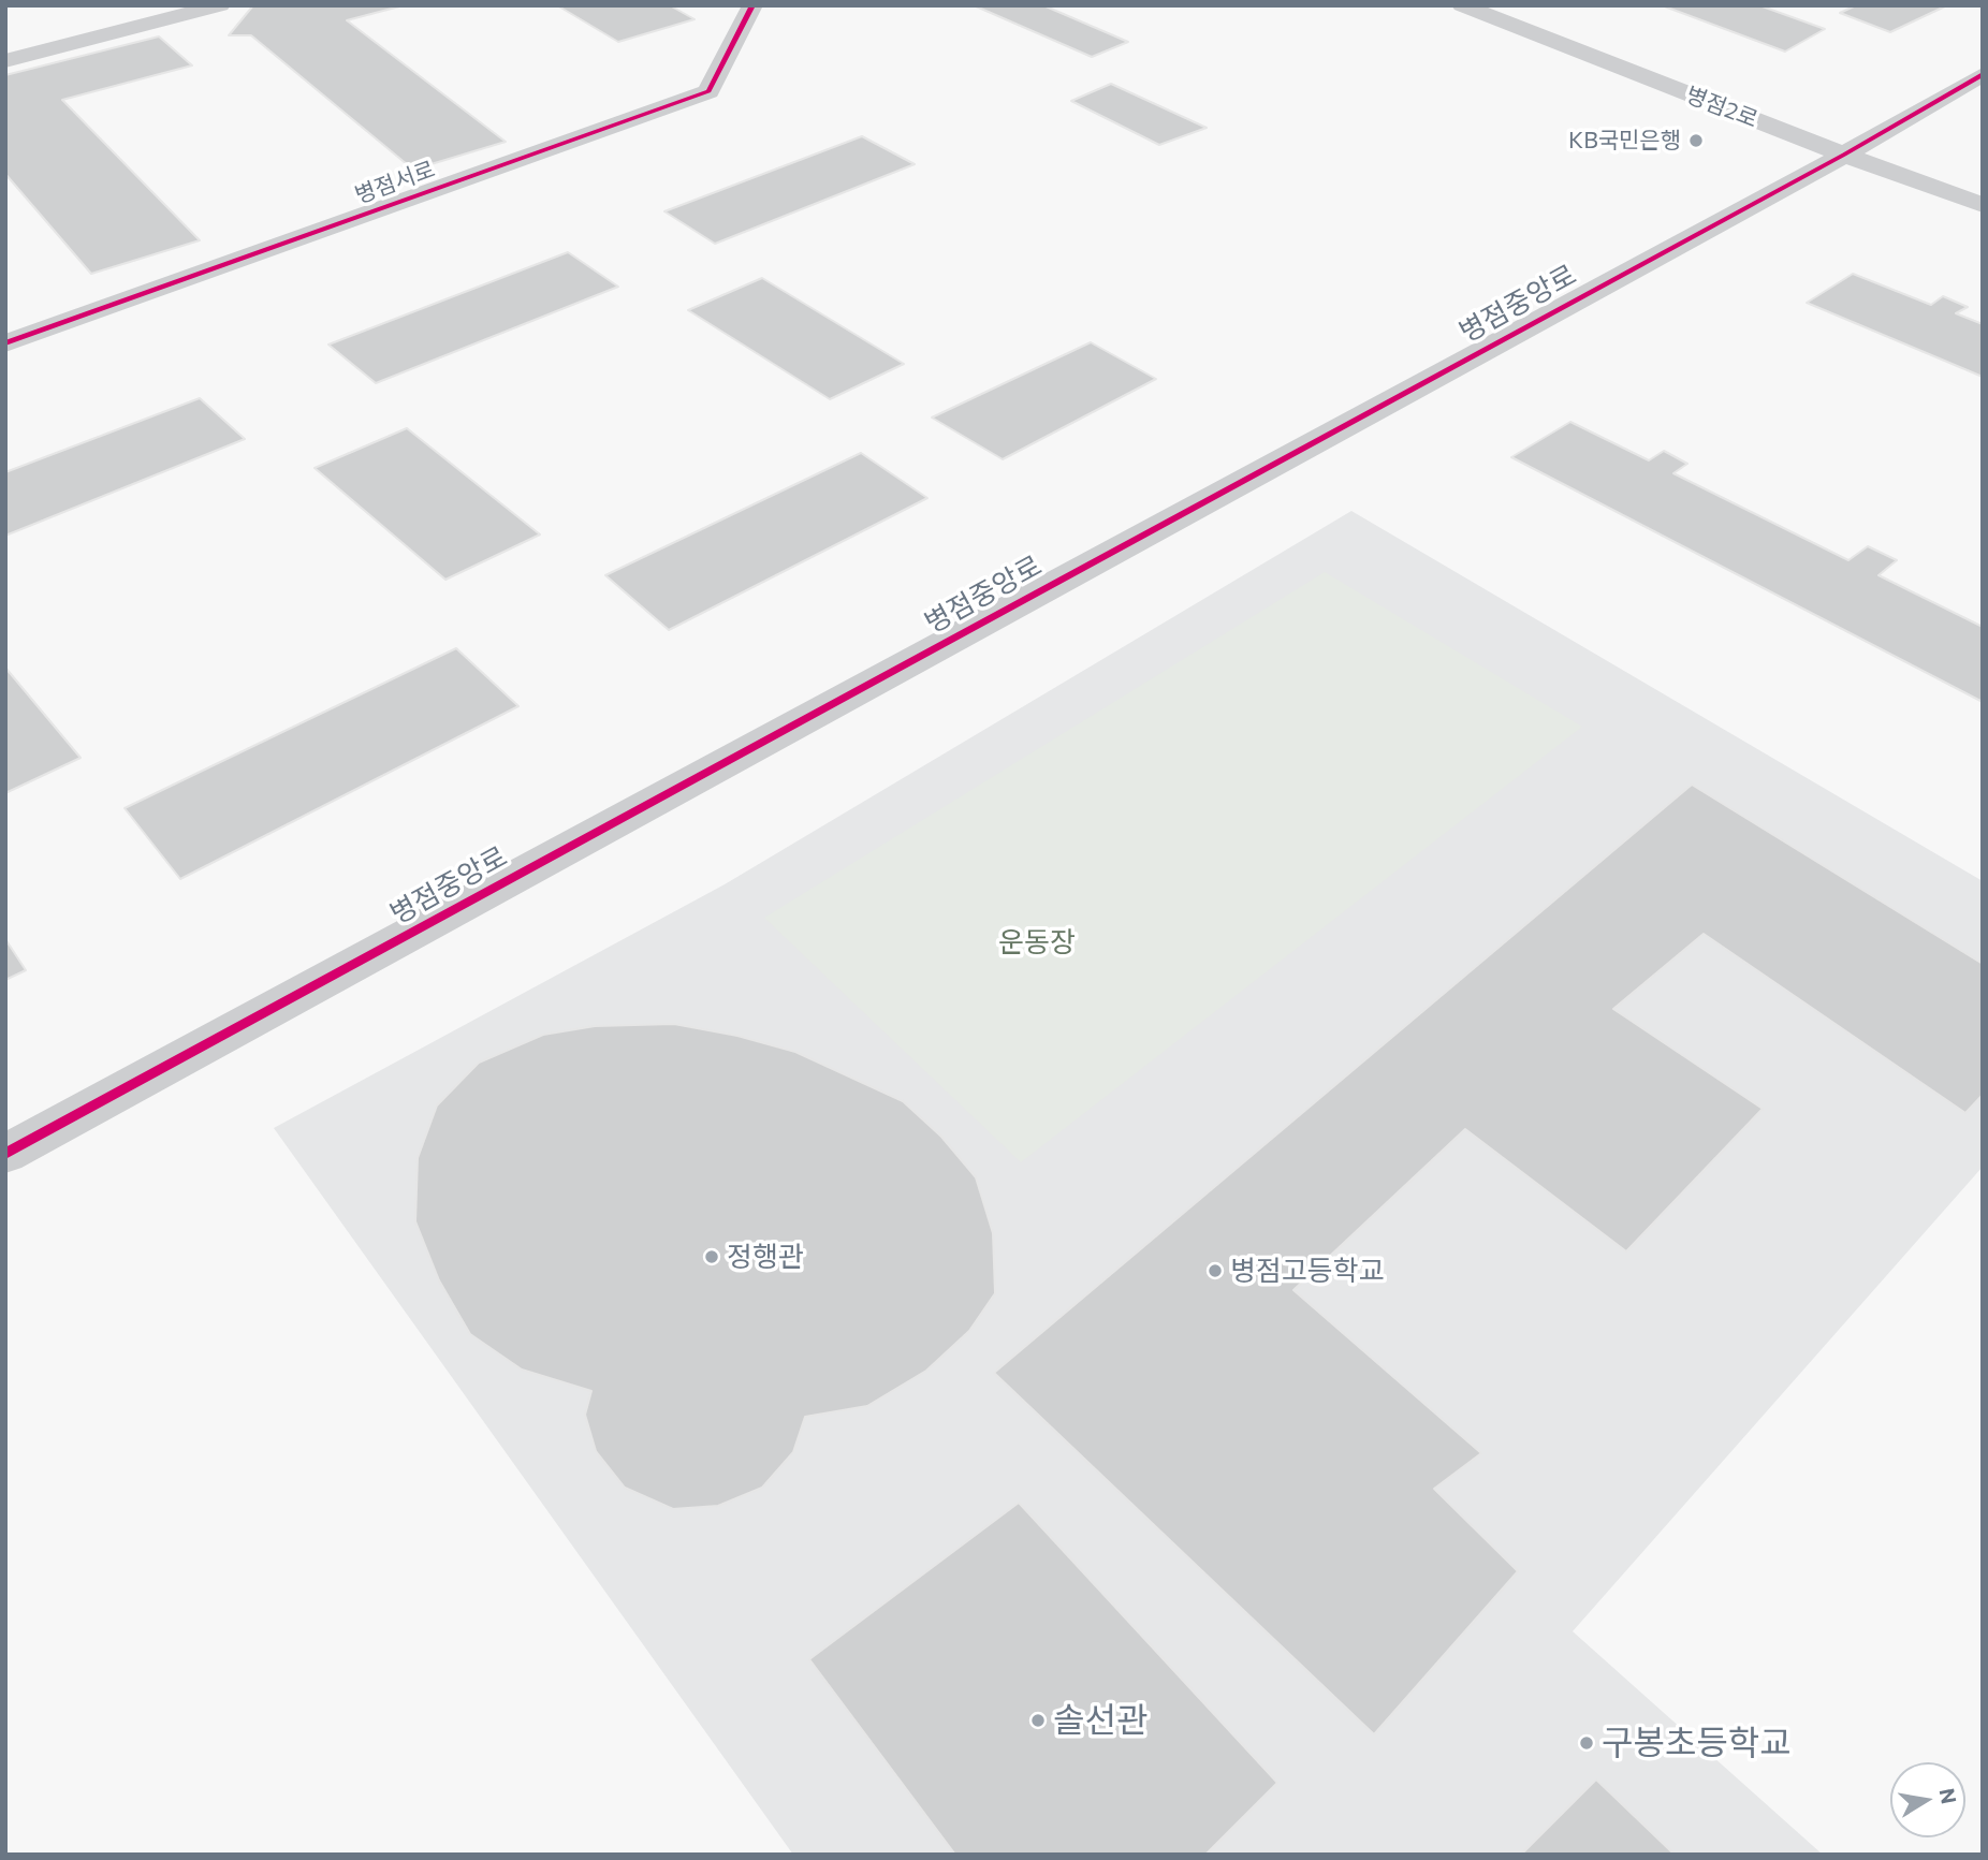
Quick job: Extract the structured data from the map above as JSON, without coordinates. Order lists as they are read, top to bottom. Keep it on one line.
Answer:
{"streets":{"street":["병점2로","병점서로","병점중앙로"]},"crossings":[["병점2로","병점중앙로"]],"parks":["운동장"],"places":["KB국민은행","정행관","병점고등학교","솔선관","구봉초등학교"],"north":"right"}
